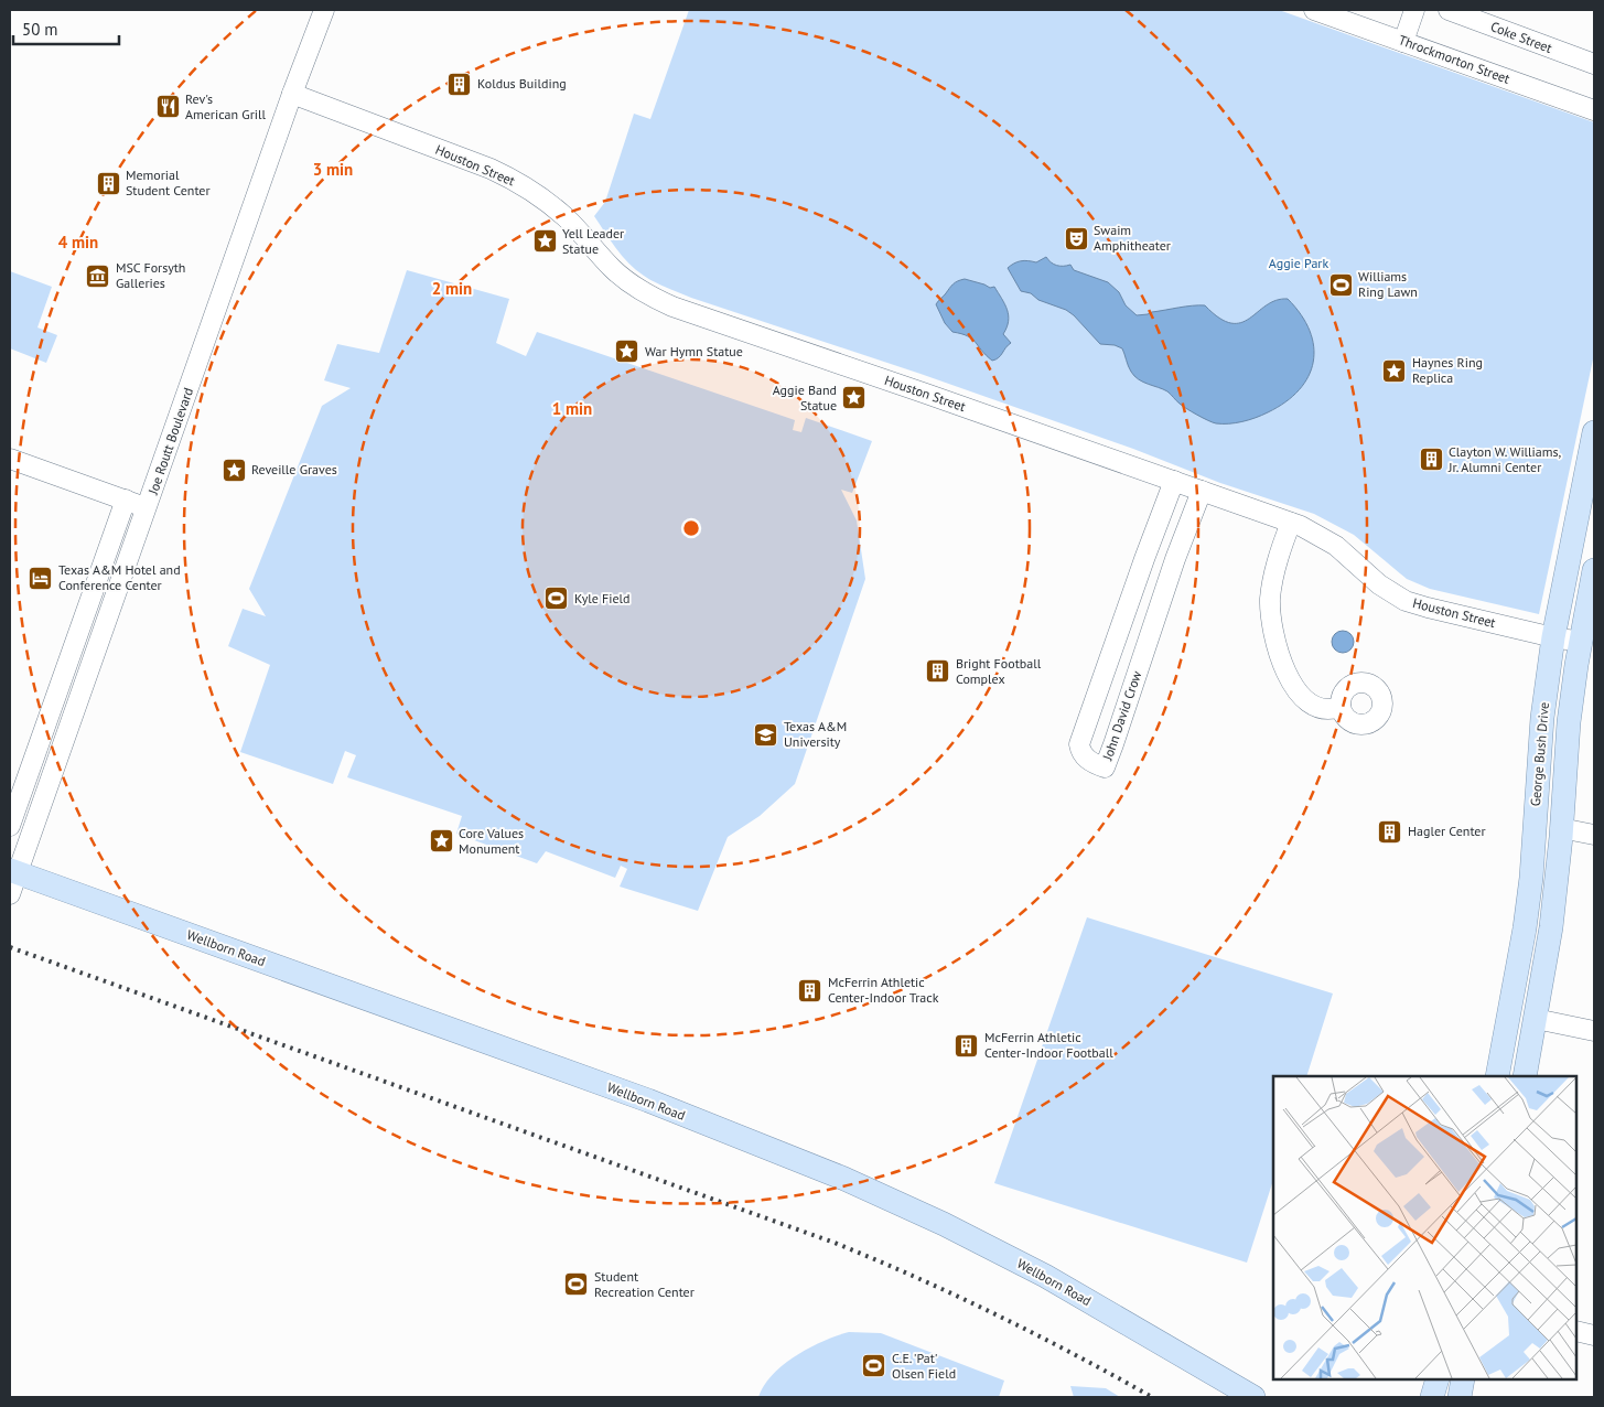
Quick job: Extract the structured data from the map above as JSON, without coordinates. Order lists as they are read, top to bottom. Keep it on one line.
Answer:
{"streets":{"main road":["George Bush Drive","Wellborn Road"],"street":["Coke Street","Throckmorton Street","Houston Street","Joe Routt Boulevard","John David Crow"]},"crossings":[["Houston Street","Joe Routt Boulevard"],["Houston Street","John David Crow"],["Houston Street","George Bush Drive"],["Joe Routt Boulevard","Wellborn Road"]],"parks":["Aggie Park"],"places":{"building":["Koldus Building","Memorial Student Center","Clayton W. Williams, Jr. Alumni Center","Bright Football Complex","Hagler Center","McFerrin Athletic Center-Indoor Track","McFerrin Athletic Center-Indoor Football"],"restaurant":["Rev's American Grill"],"theatre":["Swaim Amphitheater"],"place":["Yell Leader Statue","War Hymn Statue","Haynes Ring Replica","Aggie Band Statue","Reveille Graves","Core Values Monument"],"museum":["MSC Forsyth Galleries"],"sports":["Williams Ring Lawn","Kyle Field","Student Recreation Center","C.E. 'Pat' Olsen Field"],"hotel":["Texas A&M Hotel and Conference Center"],"school or university":["Texas A&M University"]},"scale_bar":"50 m","rings":["3 min","4 min","2 min","1 min"]}
